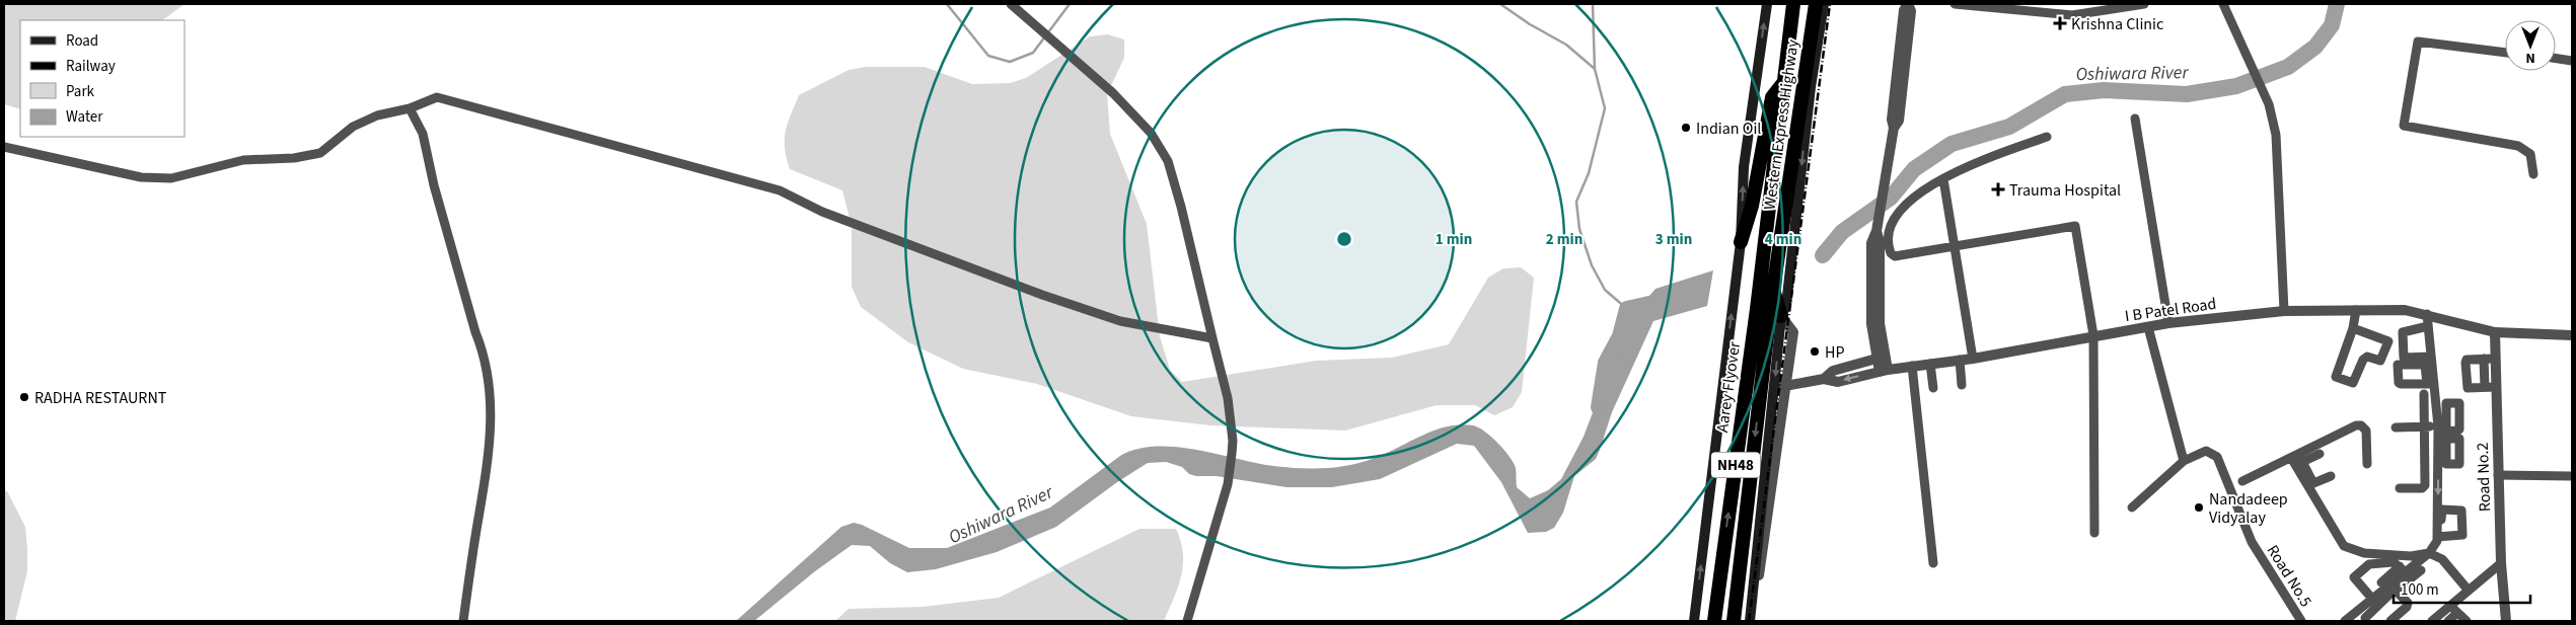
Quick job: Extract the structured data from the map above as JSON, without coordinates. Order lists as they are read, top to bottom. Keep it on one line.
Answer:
{"streets":{"highway":["Western Express Highway","Aarey Flyover","NH48"],"street":["I B Patel Road","Road No.2","Road No.5"]},"crossings":[["Western Express Highway","Aarey Flyover"],["I B Patel Road","Road No.2"]],"water":["Oshiwara River"],"places":{"health":["Krishna Clinic","Trauma Hospital"],"other":["Indian Oil","HP","RADHA RESTAURNT","Nandadeep Vidyalay"]},"legend":["Road","Railway","Park","Water"],"scale_bar":"100 m","north":"bottom","rings":["1 min","2 min","3 min","4 min"]}
